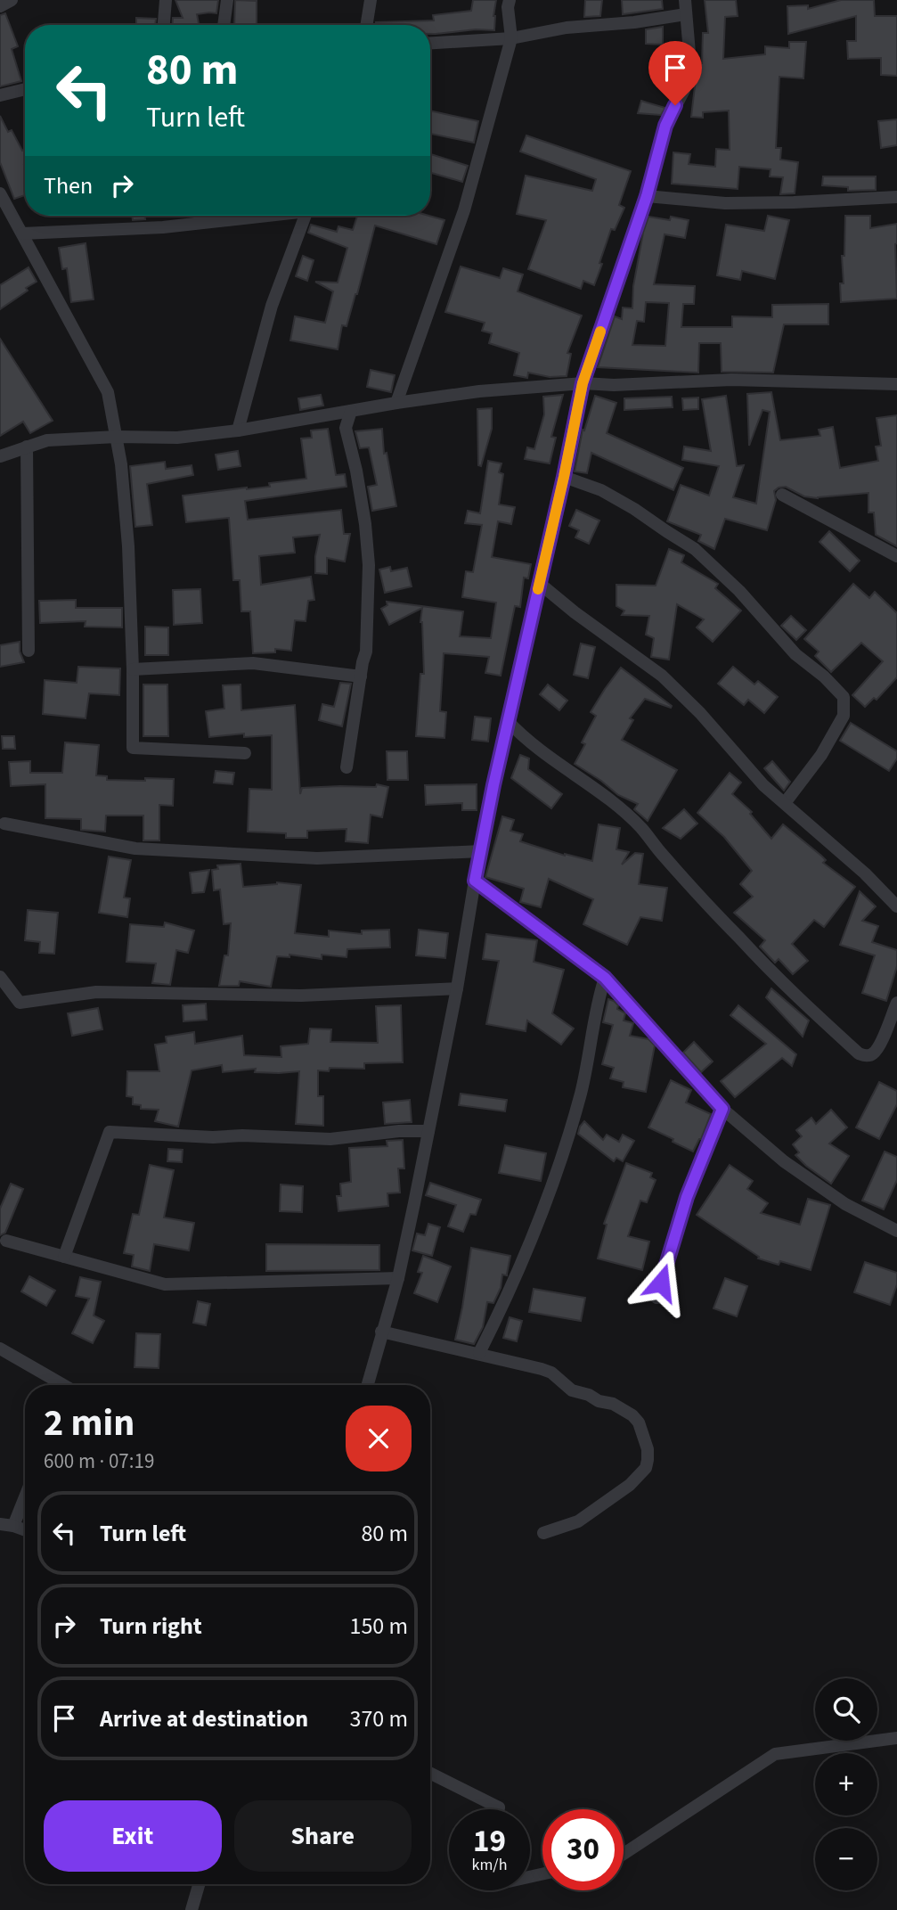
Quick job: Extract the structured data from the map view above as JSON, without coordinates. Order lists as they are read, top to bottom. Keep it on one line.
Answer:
{"page":{"turn":["80 m","Turn left"],"then":"Then","heading":["2 min","600 m · 07:19"],"list":[{"name":"Turn left","value":"80 m"},{"name":"Turn right","value":"150 m"},{"name":"Arrive at destination","value":"370 m"}],"map_buttons":["+","−"],"buttons":["Exit","Share"],"speed":"19 km/h","limit":"30"}}
